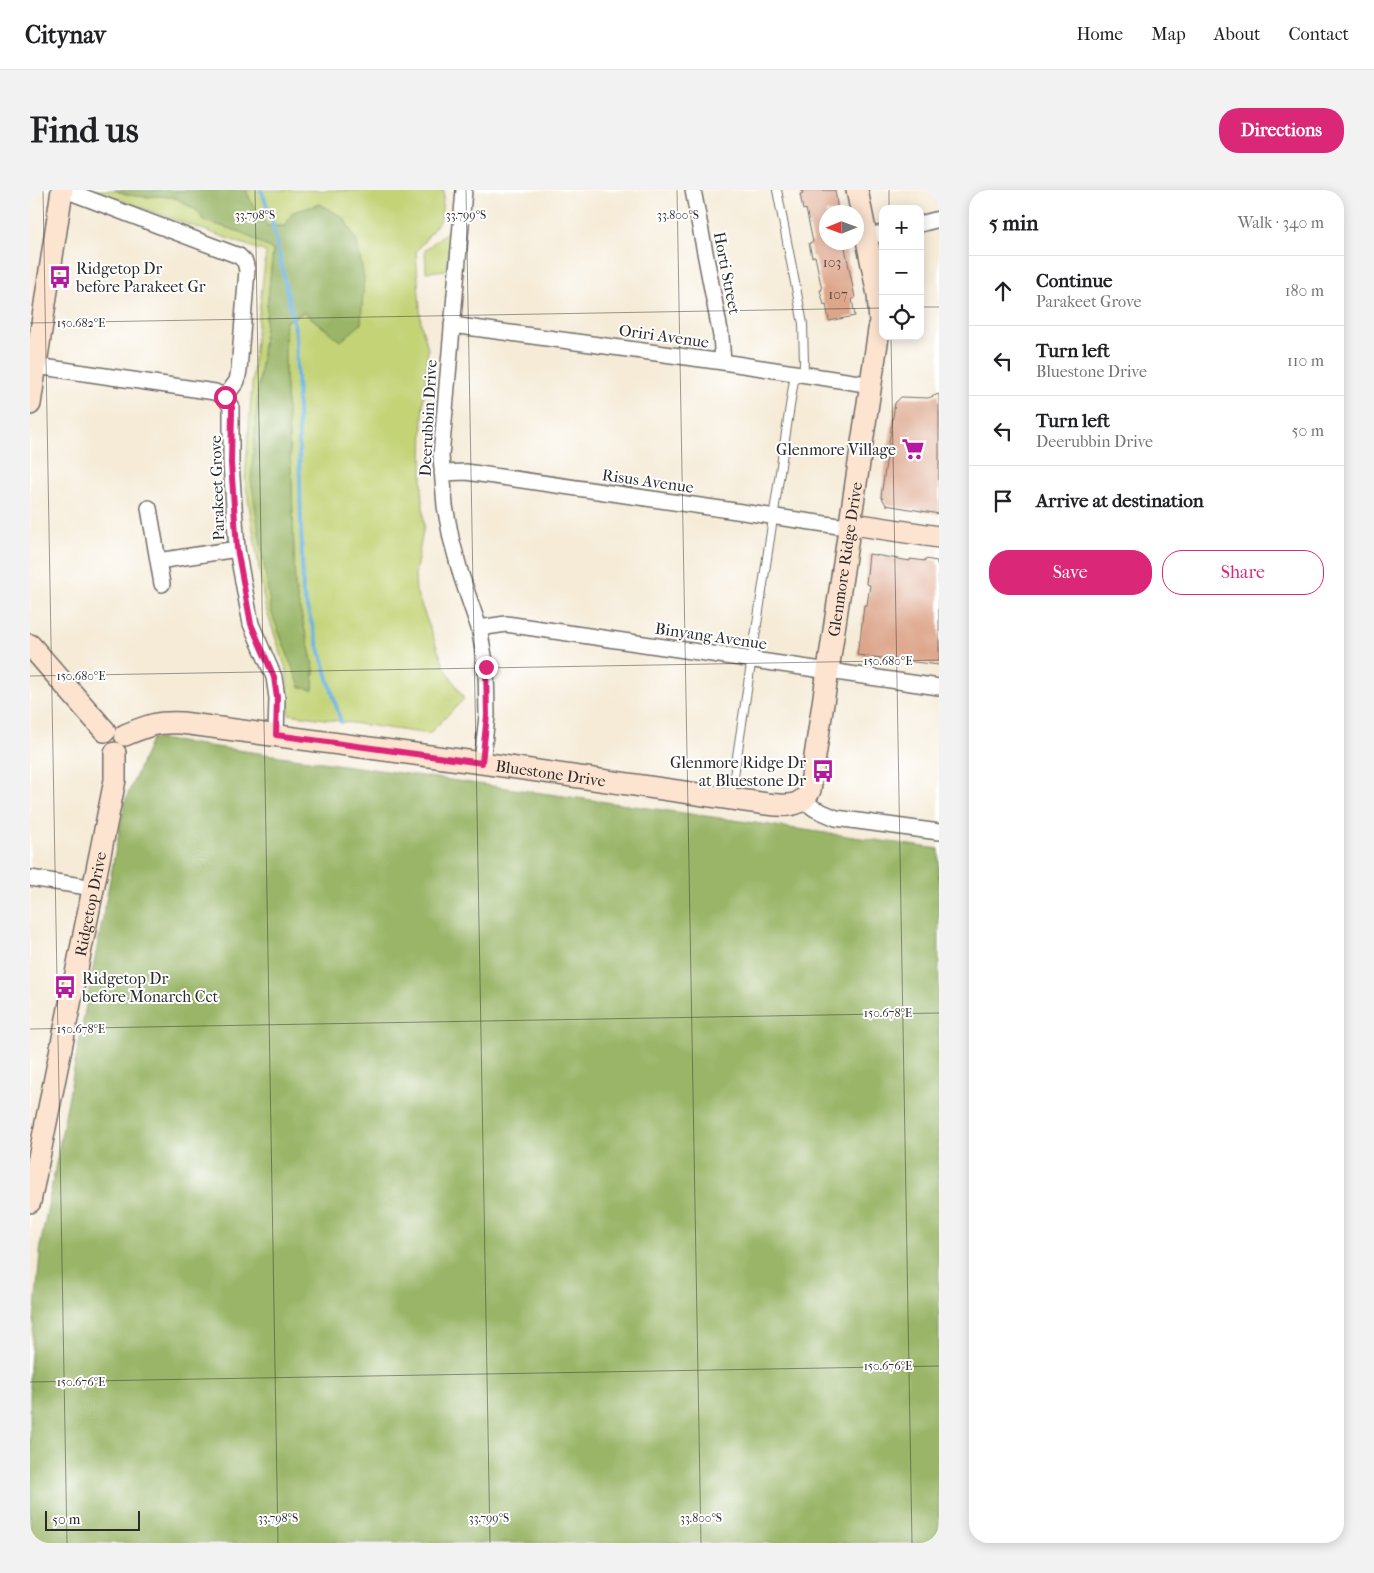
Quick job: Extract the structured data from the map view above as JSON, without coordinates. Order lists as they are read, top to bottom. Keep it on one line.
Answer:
{"streets":{"street":["Horti Street","Oriri Avenue","Deerubbin Drive","Risus Avenue","Parakeet Grove","Glenmore Ridge Drive","Binyang Avenue","Bluestone Drive","Ridgetop Drive"]},"crossings":[["Horti Street","Oriri Avenue"],["Oriri Avenue","Deerubbin Drive"],["Oriri Avenue","Glenmore Ridge Drive"],["Deerubbin Drive","Risus Avenue"],["Deerubbin Drive","Binyang Avenue"],["Deerubbin Drive","Bluestone Drive"],["Risus Avenue","Glenmore Ridge Drive"],["Parakeet Grove","Bluestone Drive"],["Glenmore Ridge Drive","Binyang Avenue"],["Glenmore Ridge Drive","Bluestone Drive"],["Bluestone Drive","Ridgetop Drive"]],"places":{"bus stop":["Ridgetop Dr before Parakeet Gr","Glenmore Ridge Dr at Bluestone Dr","Ridgetop Dr before Monarch Cct"],"supermarket":["Glenmore Village"]},"house_numbers":["103","107"],"scale_bar":"50 m","north":"left","page":{"header":"Citynav","nav":["Home","Map","About","Contact"],"buttons":["Directions",["Save","Share"]],"title":"Find us","heading":["5 min","Walk · 340 m"],"map_buttons":["+","−"],"list":[["Continue","Parakeet Grove","180 m"],["Turn left","Bluestone Drive","110 m"],["Turn left","Deerubbin Drive","50 m"],"Arrive at destination"],"scale":"50 m"},"coordinates":["33.798°S","33.799°S","33.800°S","150.682°E","150.680°E","150.678°E","150.676°E"]}
